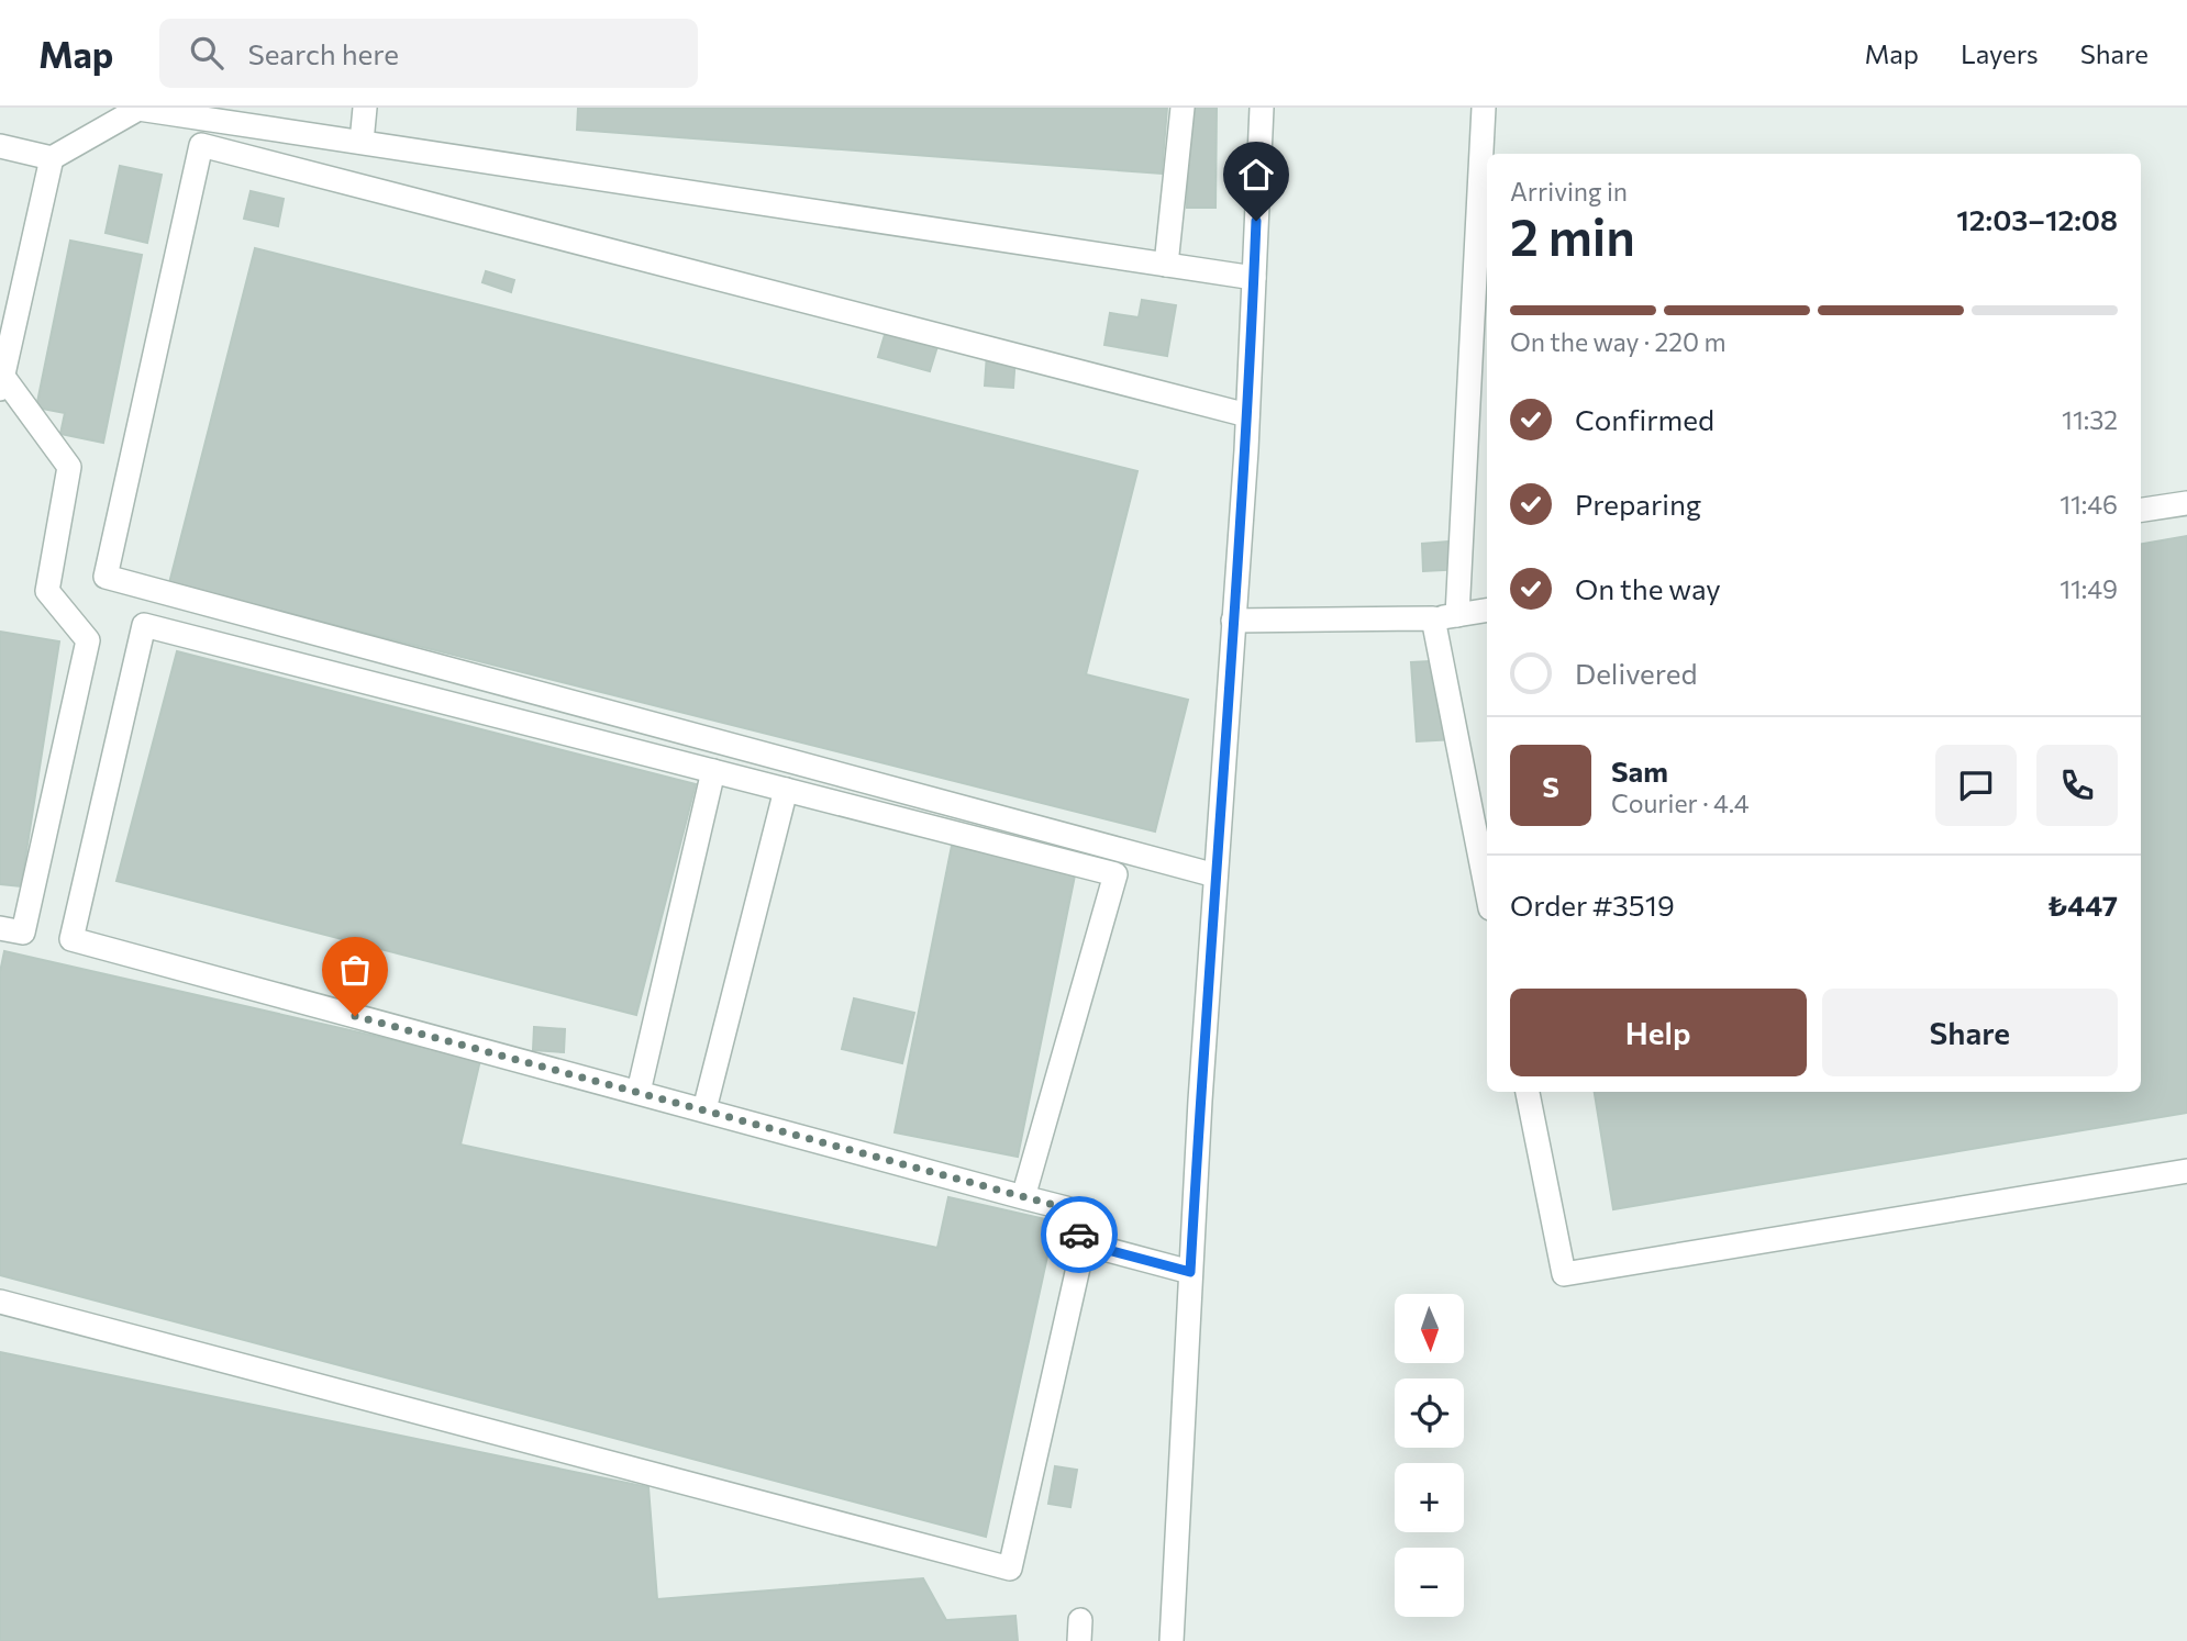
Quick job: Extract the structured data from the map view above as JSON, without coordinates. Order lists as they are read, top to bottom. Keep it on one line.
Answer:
{"north":"bottom","page":{"header":"Map","search":"Search here","nav":["Map","Layers","Share"],"heading":["2 min","Arriving in","12:03–12:08"],"panel":["Sam","Courier · 4.4","Order #3519","₺447"],"bar":"On the way · 220 m","list":[["Confirmed","11:32"],["Preparing","11:46"],["On the way","11:49"],"Delivered"],"round":"S","buttons":["Help","Share"],"map_buttons":["+","−"]}}
